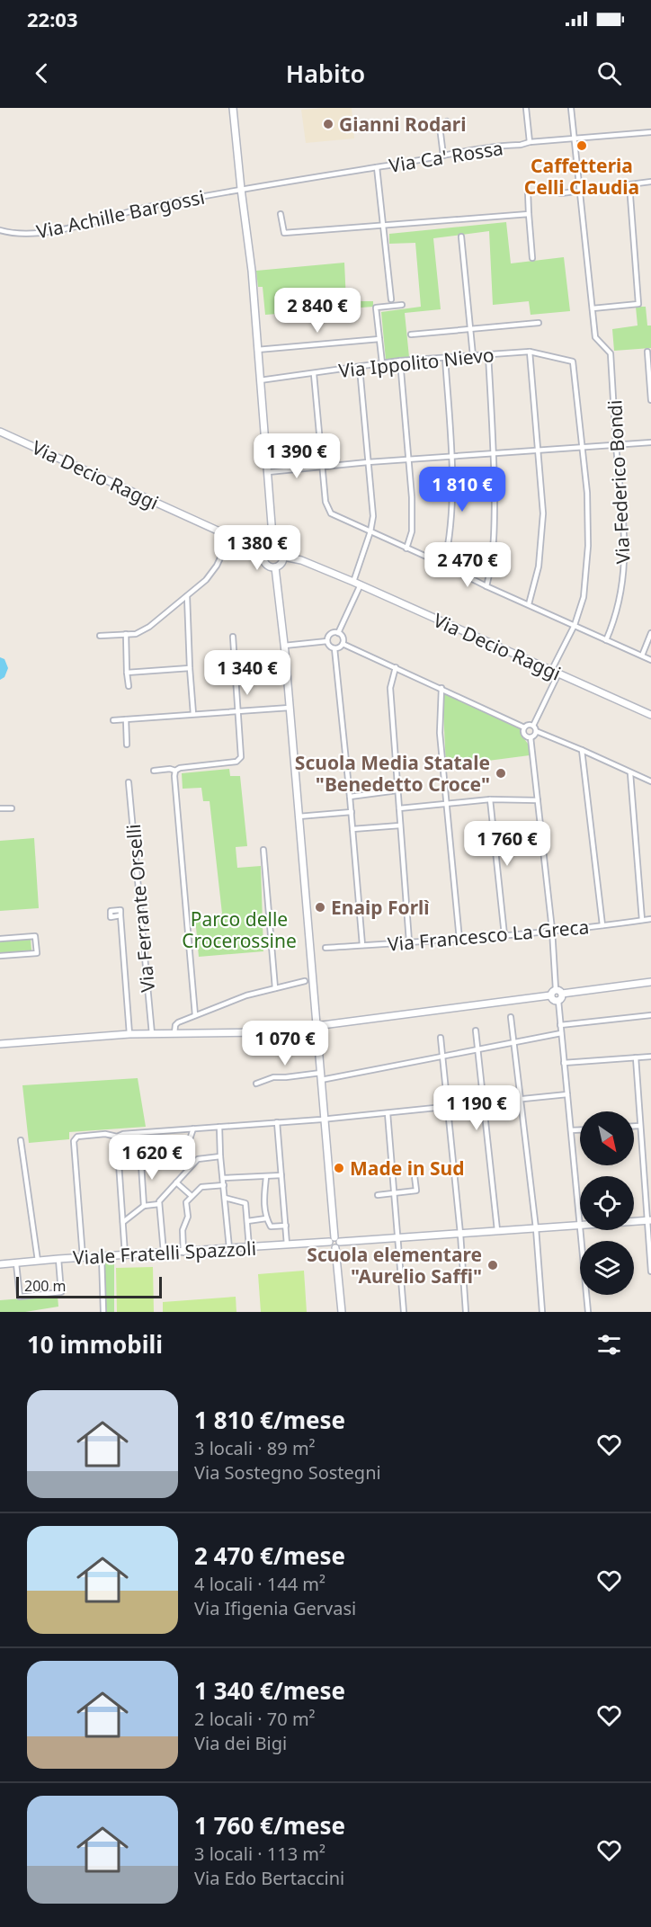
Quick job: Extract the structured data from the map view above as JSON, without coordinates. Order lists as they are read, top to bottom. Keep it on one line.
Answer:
{"streets":{"main road":["Via Decio Raggi","Viale Fratelli Spazzoli"],"street":["Via Ca' Rossa","Via Achille Bargossi","Via Ippolito Nievo","Via Federico Bondi","Via Ferrante Orselli","Via Francesco La Greca"]},"crossings":[["Via Ca' Rossa","Via Achille Bargossi"]],"parks":["Parco delle Crocerossine"],"places":["Gianni Rodari","Caffetteria Celli Claudia","Scuola Media Statale \"Benedetto Croce\"","Enaip Forlì","Made in Sud","Scuola elementare \"Aurelio Saffi\""],"scale_bar":"200 m","north":"bottom right","page":{"status":"22:03","header":"Habito","price":["2 840 €","1 390 €","1 810 €","1 380 €","2 470 €","1 340 €","1 760 €","1 070 €","1 190 €","1 620 €"],"scale":"200 m","heading":"10 immobili","list":[{"name":"1 810 €/mese","note":"3 locali · 89 m² · Via Sostegno Sostegni"},{"name":"2 470 €/mese","note":"4 locali · 144 m² · Via Ifigenia Gervasi"},{"name":"1 340 €/mese","note":"2 locali · 70 m² · Via dei Bigi"},{"name":"1 760 €/mese","note":"3 locali · 113 m² · Via Edo Bertaccini"}]}}
